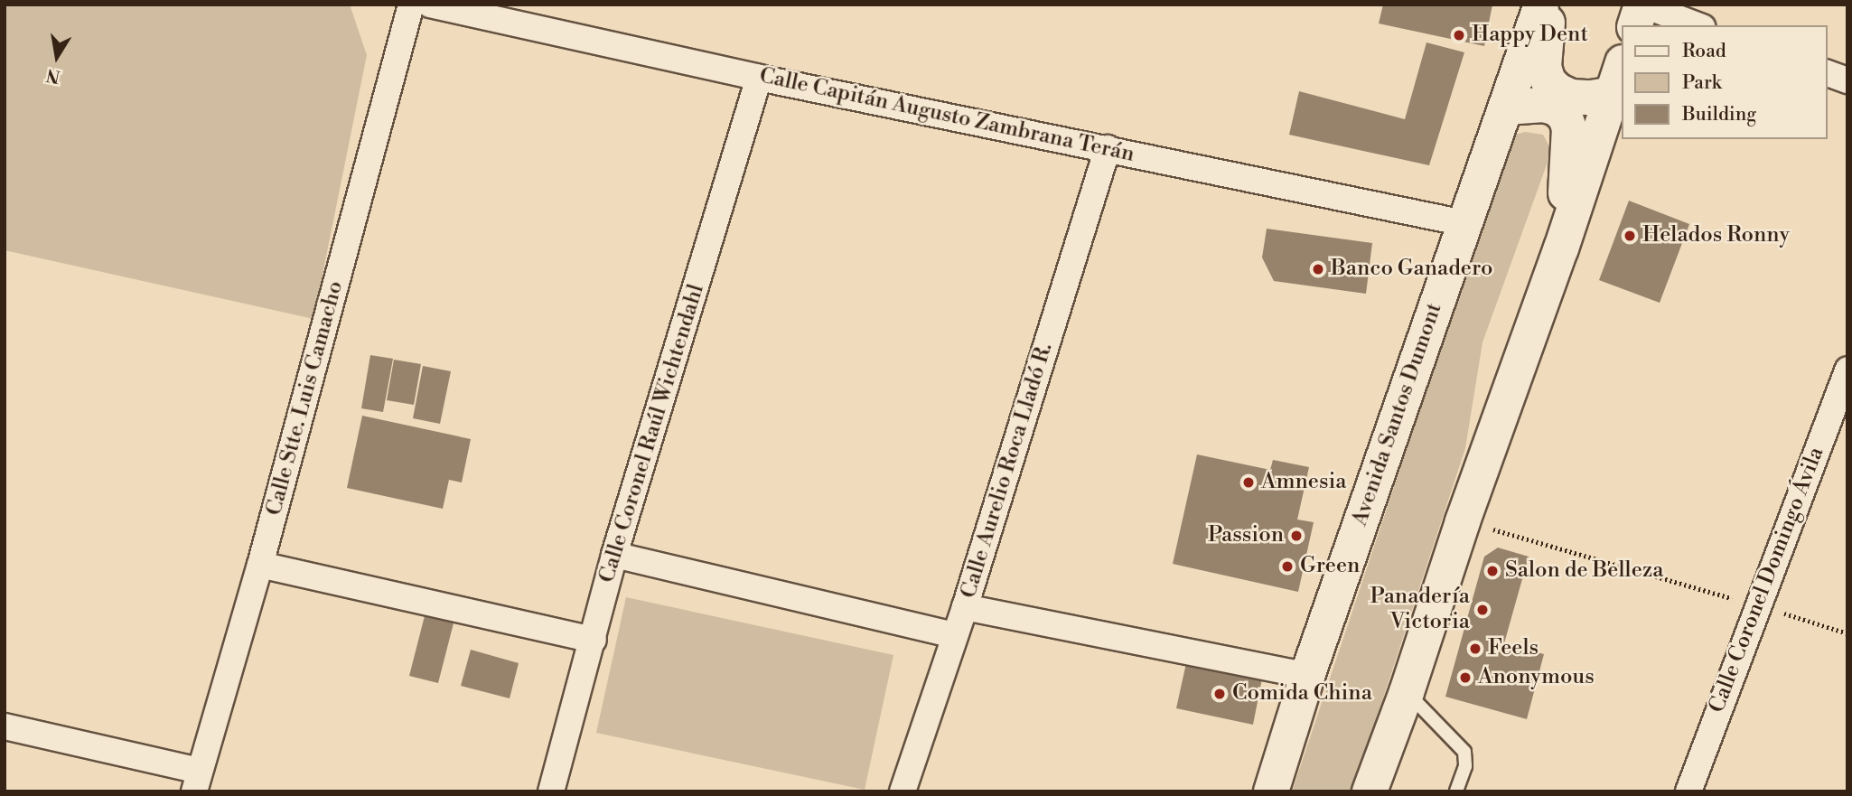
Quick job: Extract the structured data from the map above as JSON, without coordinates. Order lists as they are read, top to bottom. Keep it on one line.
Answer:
{"streets":{"main road":["Avenida Santos Dumont"],"street":["Calle Capitán Augusto Zambrana Terán","Calle Stte. Luis Camacho","Calle Coronel Raúl Wichtendahl","Calle Aurelio Roca Lladó R.","Calle Coronel Domingo Ávila"]},"crossings":[["Calle Capitán Augusto Zambrana Terán","Avenida Santos Dumont"],["Calle Capitán Augusto Zambrana Terán","Calle Coronel Raúl Wichtendahl"],["Calle Capitán Augusto Zambrana Terán","Calle Aurelio Roca Lladó R."]],"places":["Happy Dent","Helados Ronny","Banco Ganadero","Amnesia","Passion","Green","Salon de Belleza","Panadería Victoria","Feels","Anonymous","Comida China"],"legend":["Road","Park","Building"],"north":"bottom"}
